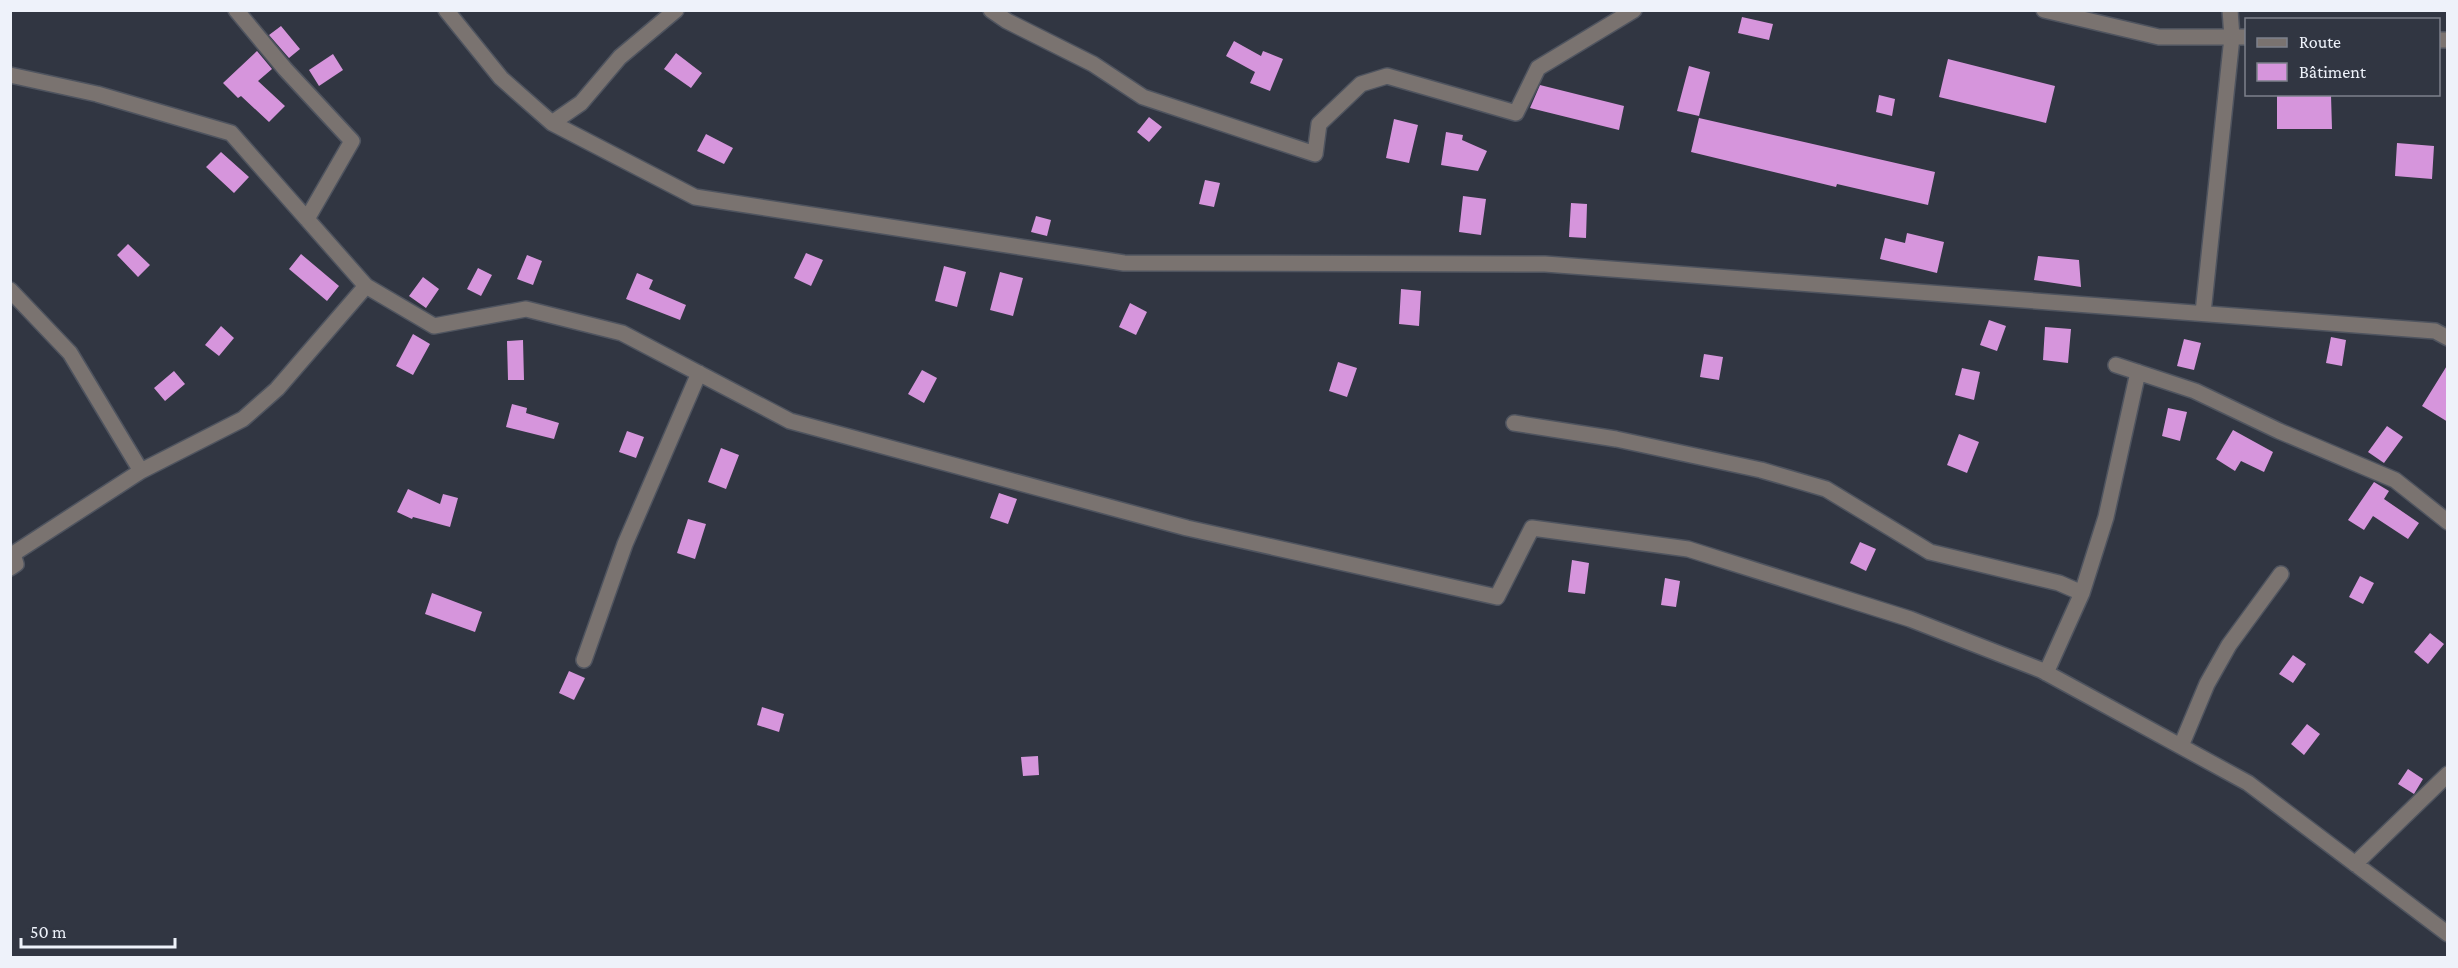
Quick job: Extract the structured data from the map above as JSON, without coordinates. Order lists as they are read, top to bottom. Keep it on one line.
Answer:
{"legend":["Route","Bâtiment"],"scale_bar":"50 m"}
